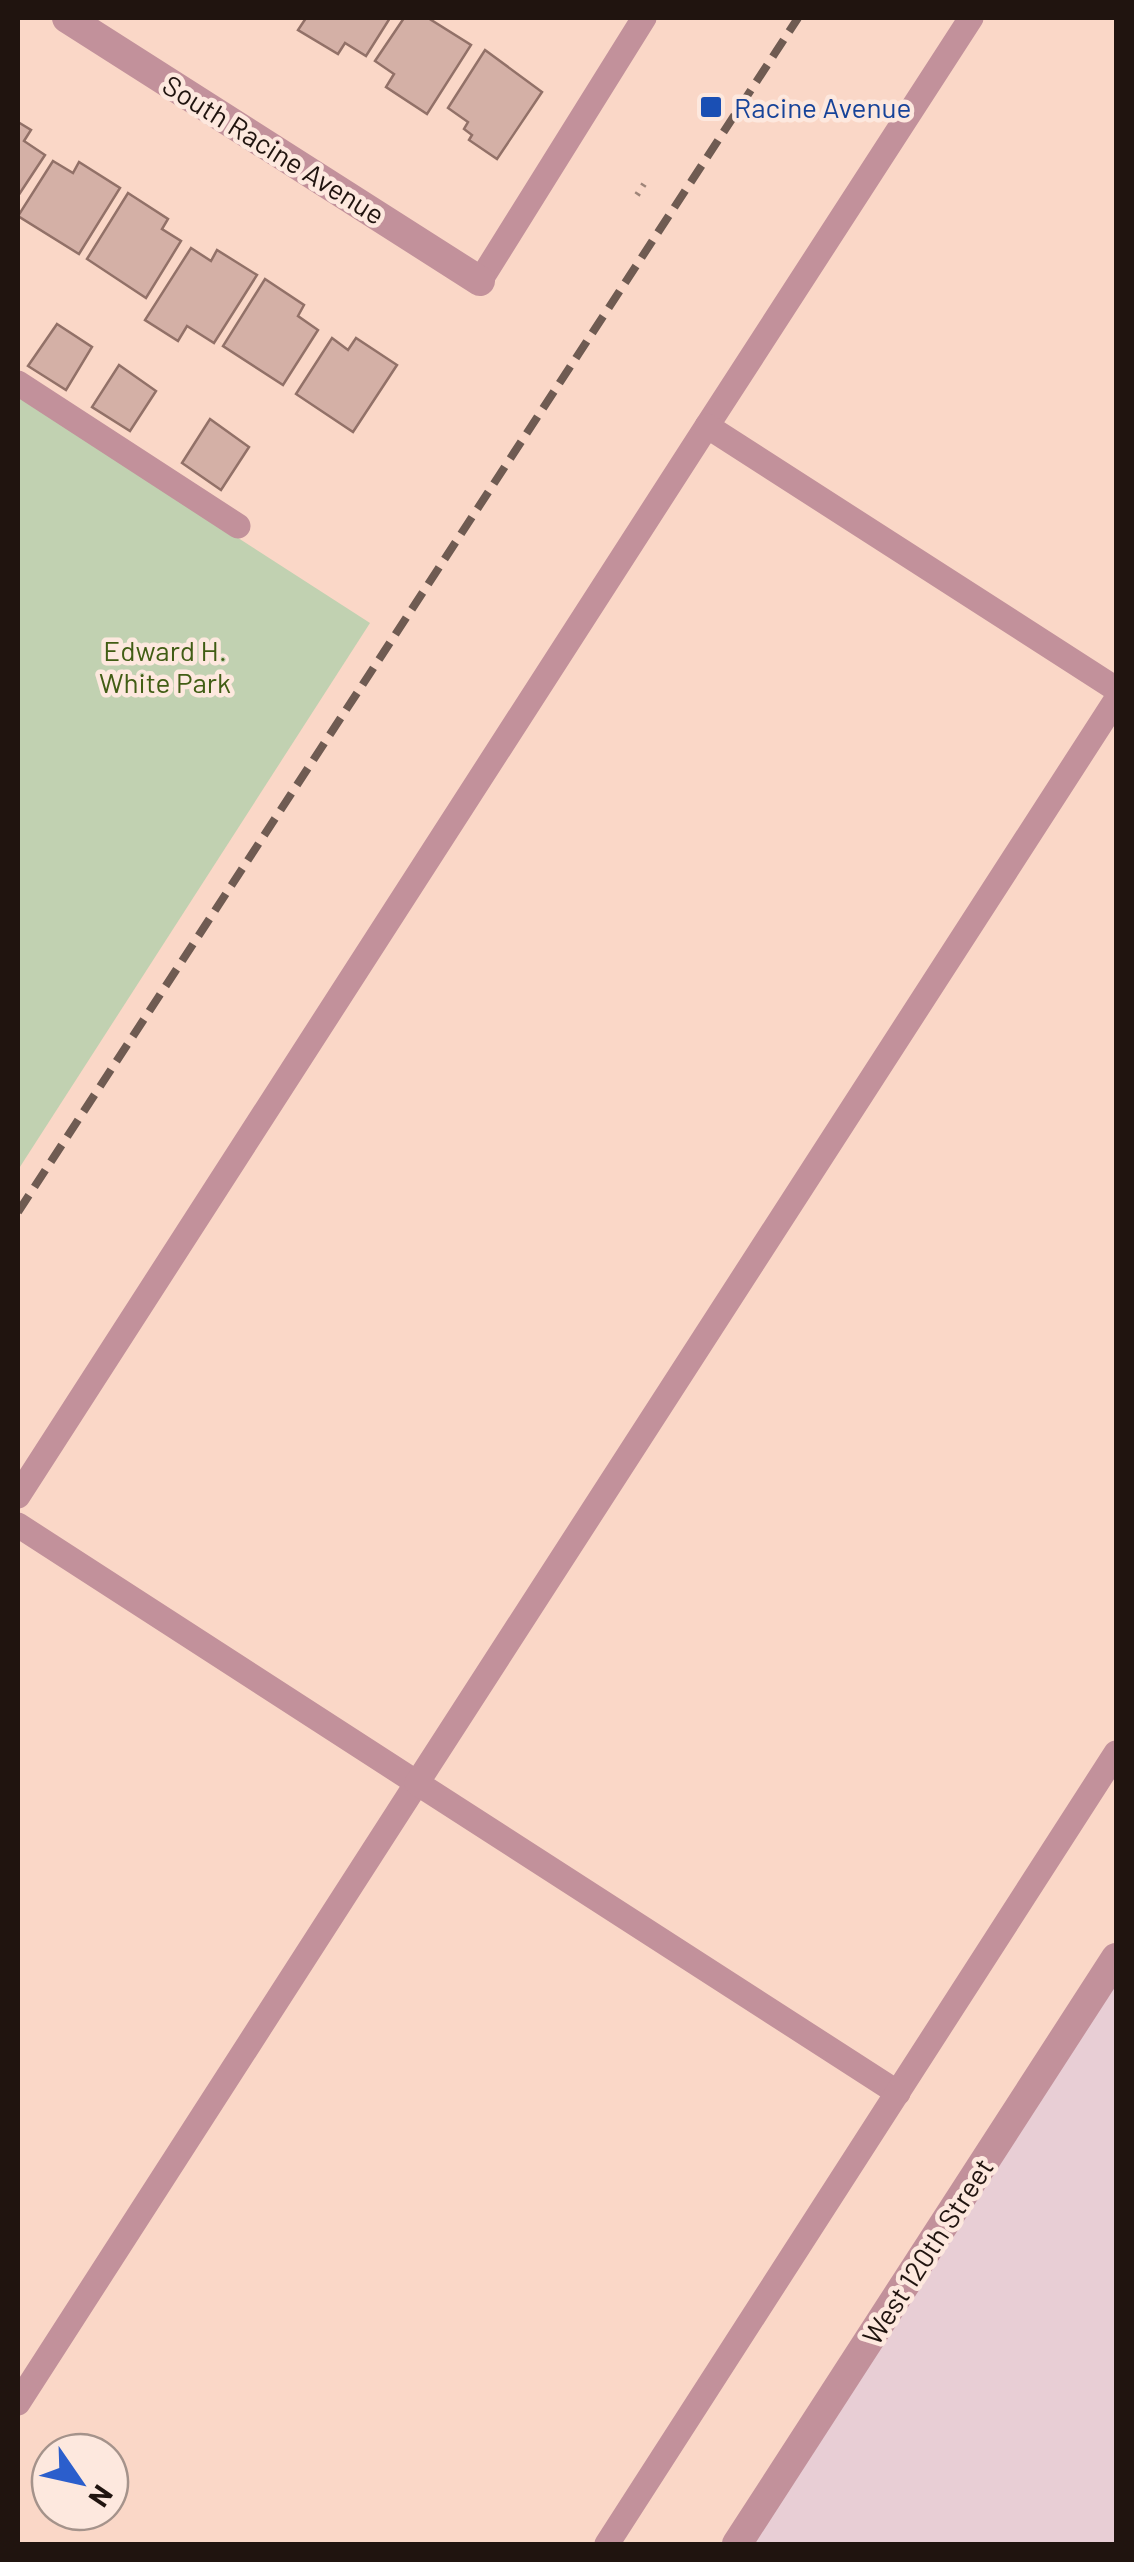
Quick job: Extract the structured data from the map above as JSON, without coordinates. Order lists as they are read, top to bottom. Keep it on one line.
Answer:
{"streets":{"street":["South Racine Avenue","West 120th Street"]},"parks":["Edward H. White Park"],"places":{"transit":["Racine Avenue"]},"north":"bottom right"}
